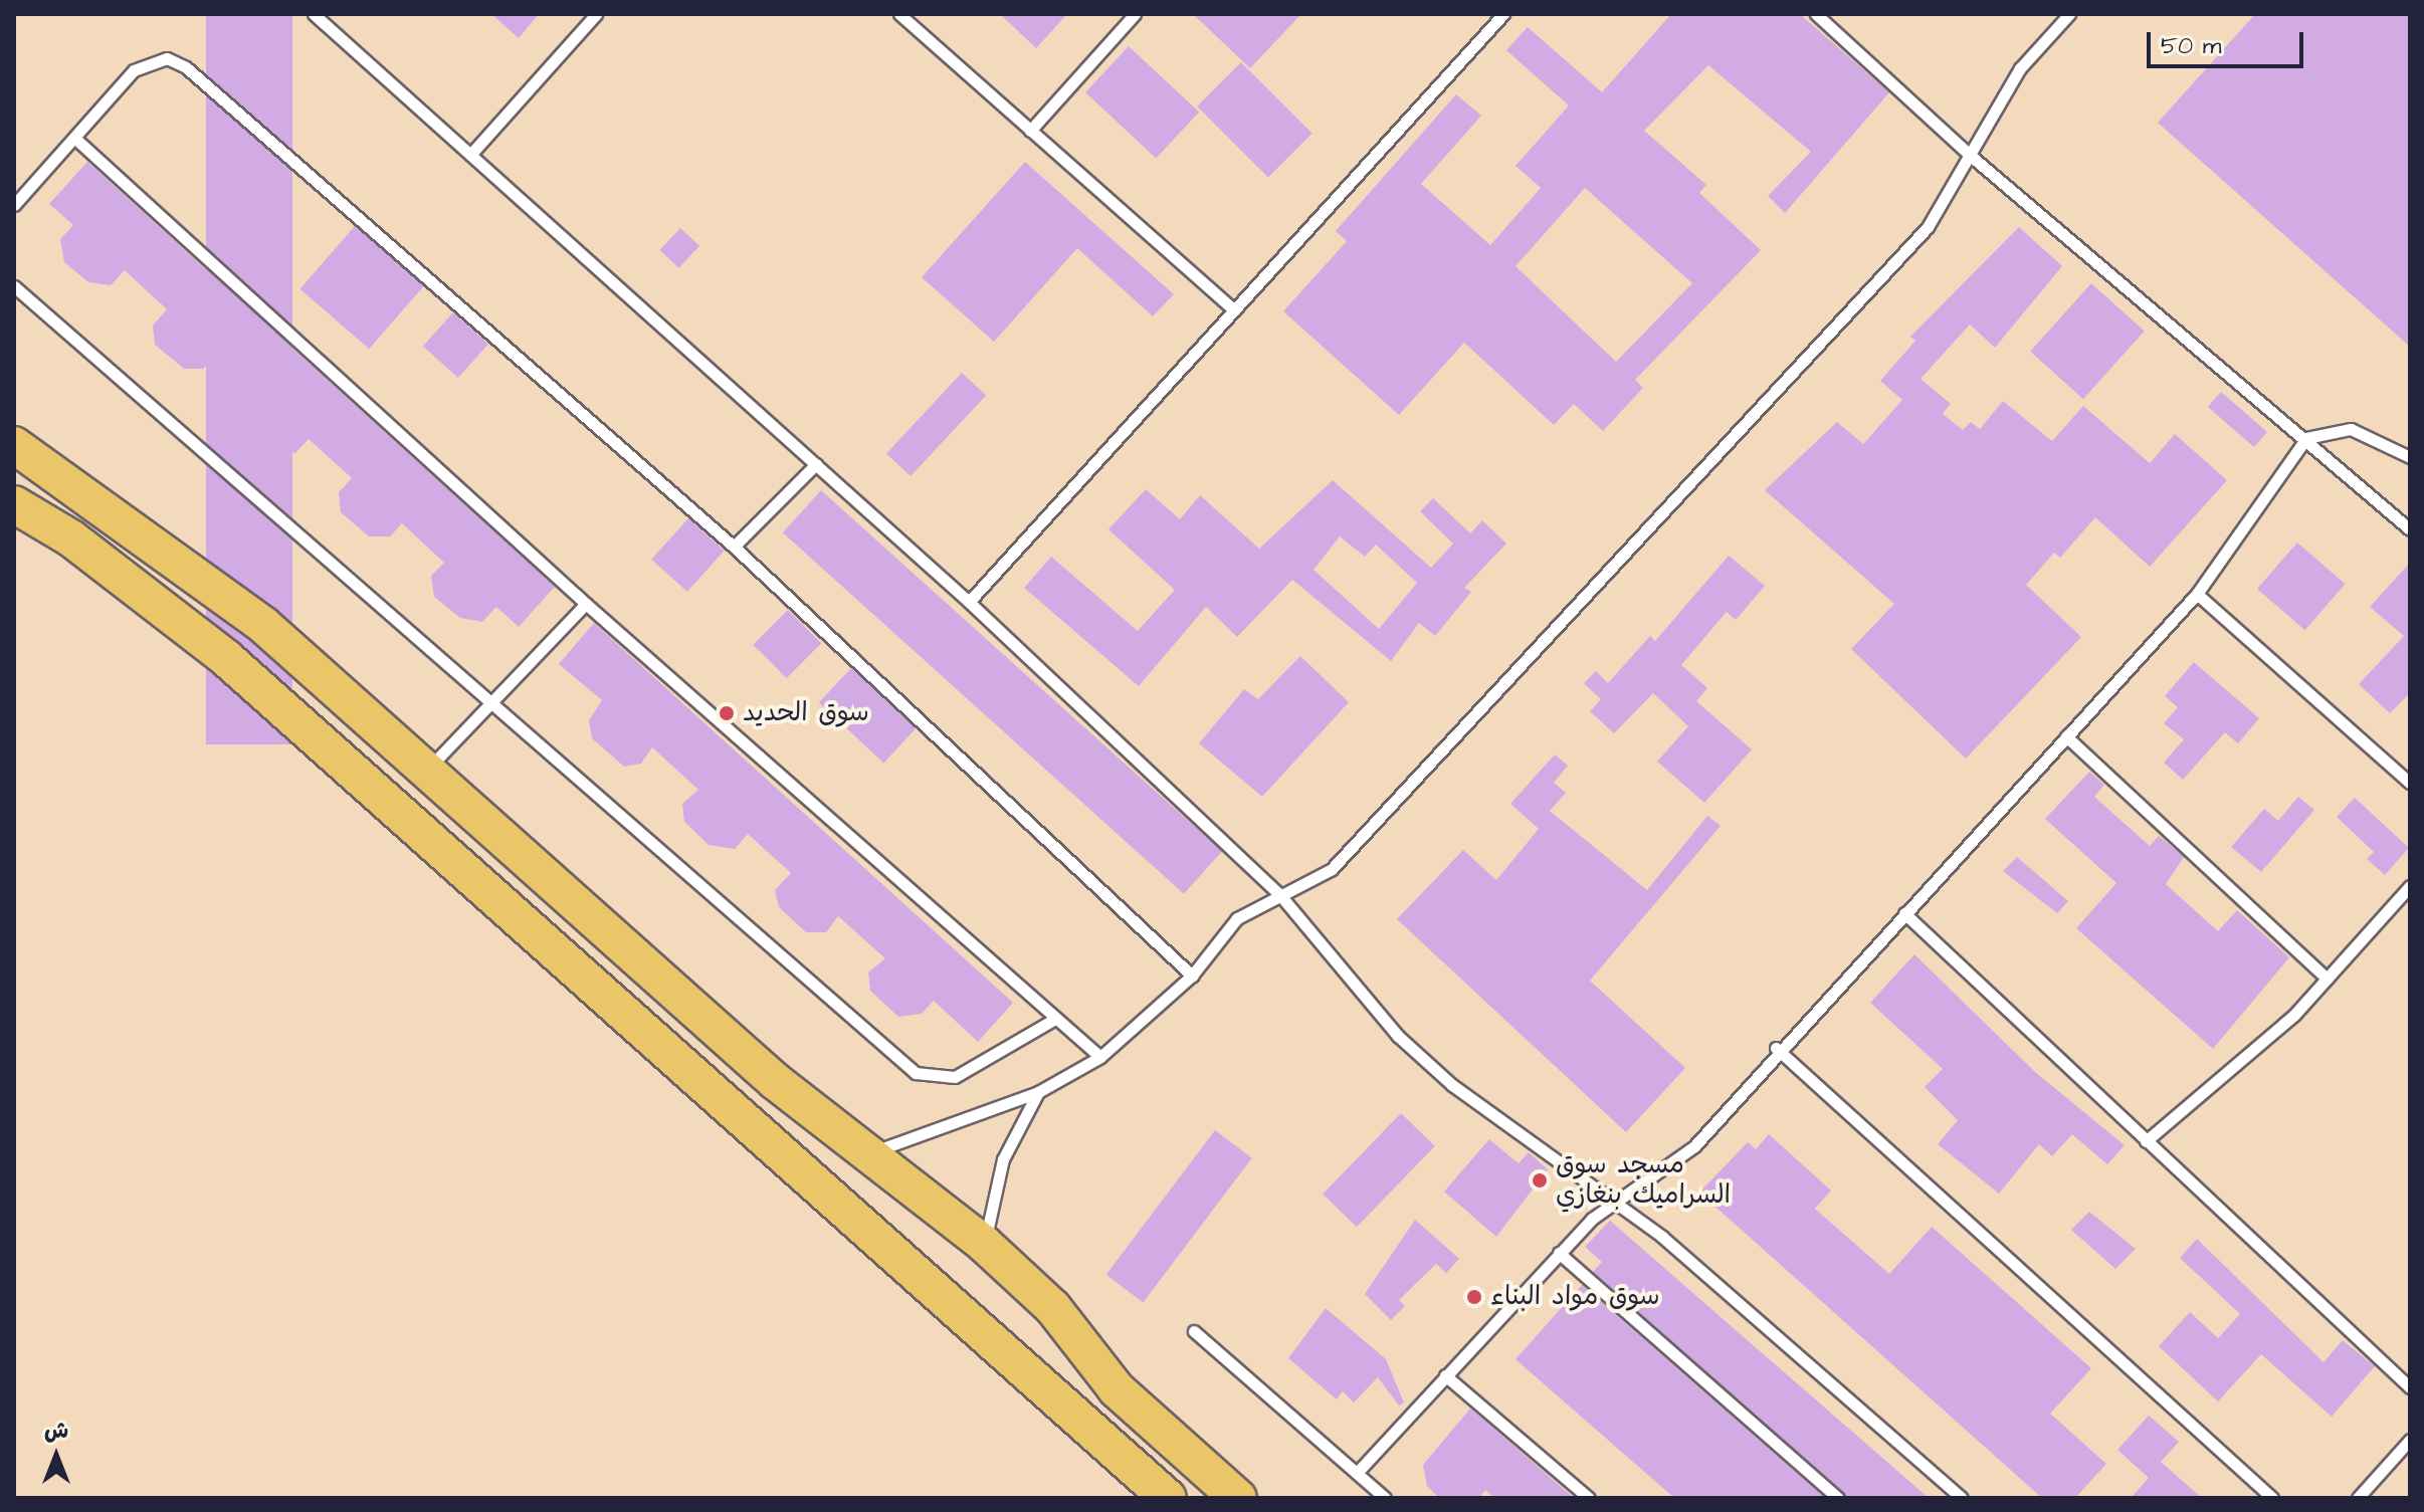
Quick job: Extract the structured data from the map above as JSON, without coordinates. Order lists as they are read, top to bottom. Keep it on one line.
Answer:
{"places":["سوق الحديد","مسجد سوق السراميك بنغازي","سوق مواد البناء"],"scale_bar":"50 m","north":"top"}
